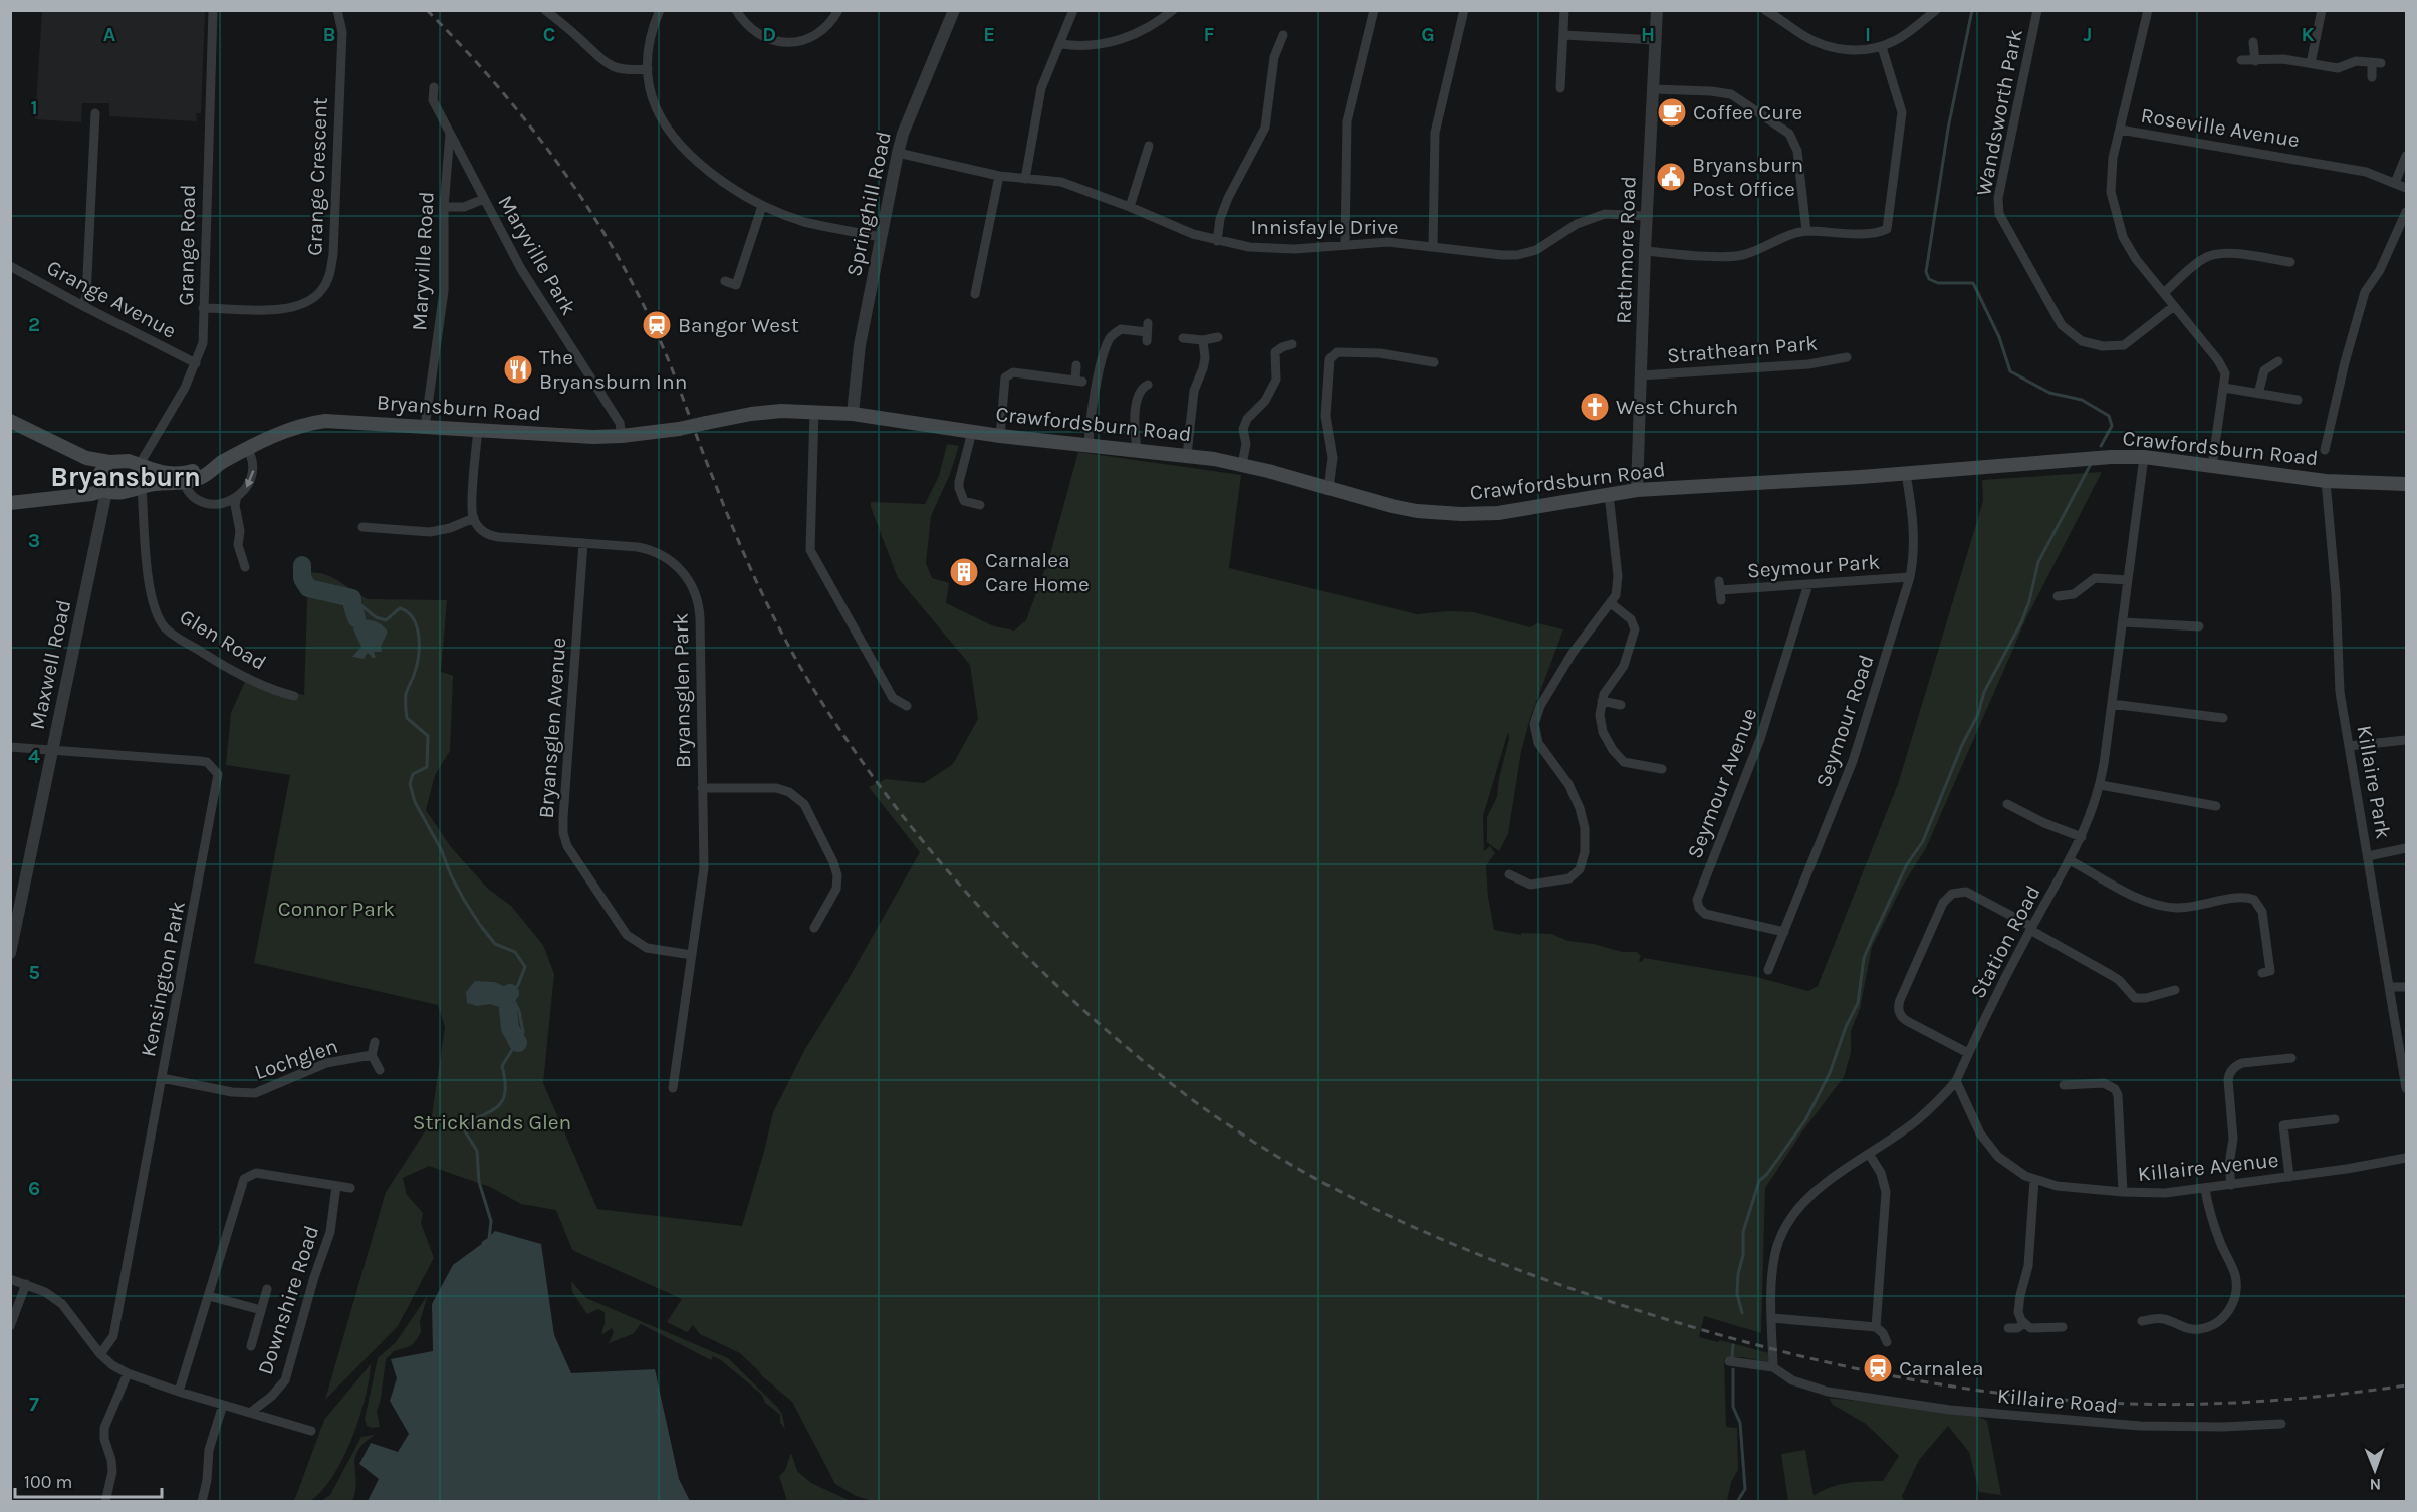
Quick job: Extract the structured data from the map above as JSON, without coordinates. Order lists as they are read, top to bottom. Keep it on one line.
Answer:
{"streets":{"main road":["Bryansburn Road","Crawfordsburn Road"],"street":["Wandsworth Park","Roseville Avenue","Grange Crescent","Springhill Road","Innisfayle Drive","Grange Road","Rathmore Road","Maryville Park","Maryville Road","Grange Avenue","Strathearn Park","Seymour Park","Glen Road","Maxwell Road","Bryansglen Park","Seymour Road","Bryansglen Avenue","Killaire Park","Seymour Avenue","Station Road","Kensington Park","Lochglen","Killaire Avenue","Downshire Road","Killaire Road"]},"crossings":[["Grange Crescent","Grange Road"],["Springhill Road","Innisfayle Drive"],["Springhill Road","Crawfordsburn Road"],["Innisfayle Drive","Rathmore Road"],["Grange Road","Grange Avenue"],["Grange Road","Bryansburn Road"],["Rathmore Road","Strathearn Park"],["Rathmore Road","Crawfordsburn Road"],["Maryville Park","Maryville Road"],["Maryville Park","Bryansburn Road"],["Maryville Road","Bryansburn Road"],["Bryansburn Road","Crawfordsburn Road"],["Bryansburn Road","Glen Road"],["Bryansburn Road","Maxwell Road"],["Crawfordsburn Road","Seymour Road"],["Crawfordsburn Road","Killaire Park"],["Crawfordsburn Road","Station Road"],["Seymour Park","Seymour Road"],["Seymour Park","Seymour Avenue"],["Maxwell Road","Kensington Park"],["Bryansglen Park","Bryansglen Avenue"],["Seymour Road","Seymour Avenue"],["Station Road","Killaire Avenue"],["Station Road","Killaire Road"],["Kensington Park","Lochglen"]],"districts":["Bryansburn"],"parks":["Connor Park","Stricklands Glen"],"places":{"cafe":["Coffee Cure"],"public building":["Bryansburn Post Office"],"station":["Bangor West","Carnalea"],"restaurant":["The Bryansburn Inn"],"church":["West Church"],"building":["Carnalea Care Home"]},"scale_bar":"100 m","north":"bottom","grid":{"columns":["A","B","C","D","E","F","G","H","I","J","K"],"rows":["1","2","3","4","5","6","7"]}}
